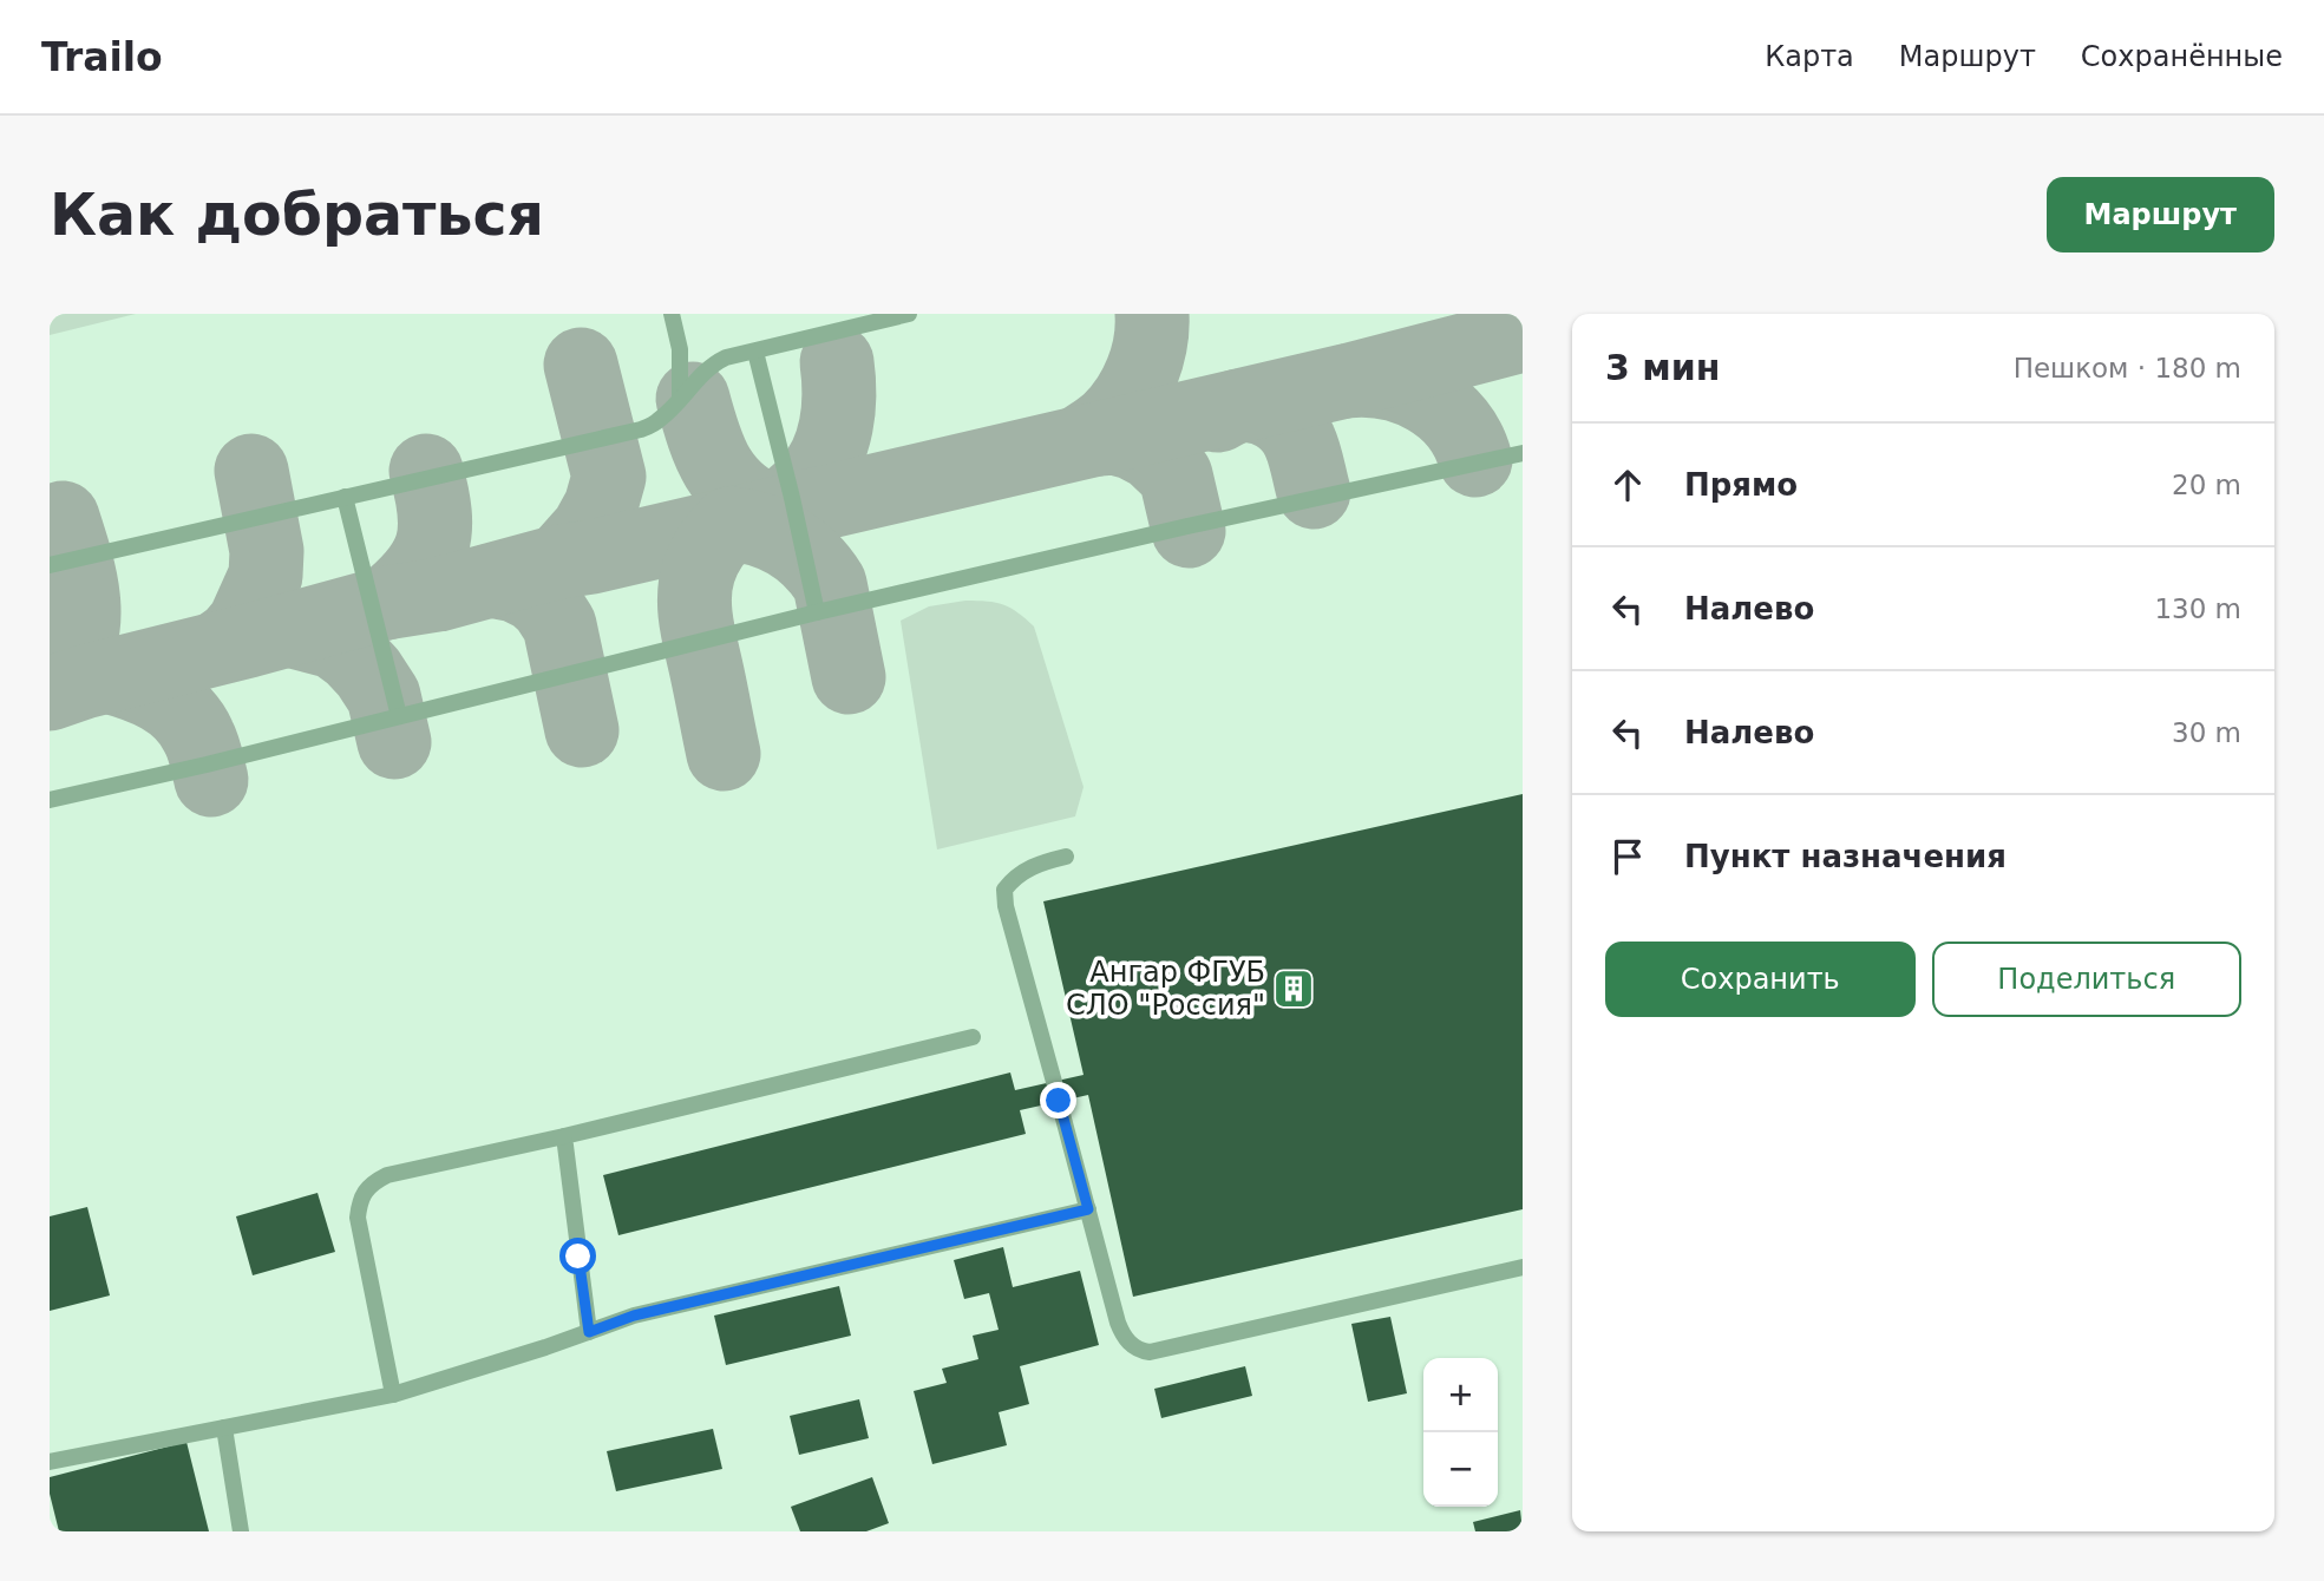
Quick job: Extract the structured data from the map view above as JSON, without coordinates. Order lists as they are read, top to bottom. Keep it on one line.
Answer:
{"places":{"building":["Ангар ФГУБ СЛО \"Россия\""]},"page":{"header":"Trailo","nav":["Карта","Маршрут","Сохранённые"],"buttons":["Маршрут",["Сохранить","Поделиться"]],"title":"Как добраться","heading":["3 мин","Пешком · 180 m"],"list":[["Прямо","20 m"],["Налево","130 m"],["Налево","30 m"],"Пункт назначения"],"map_buttons":["+","−"]}}
